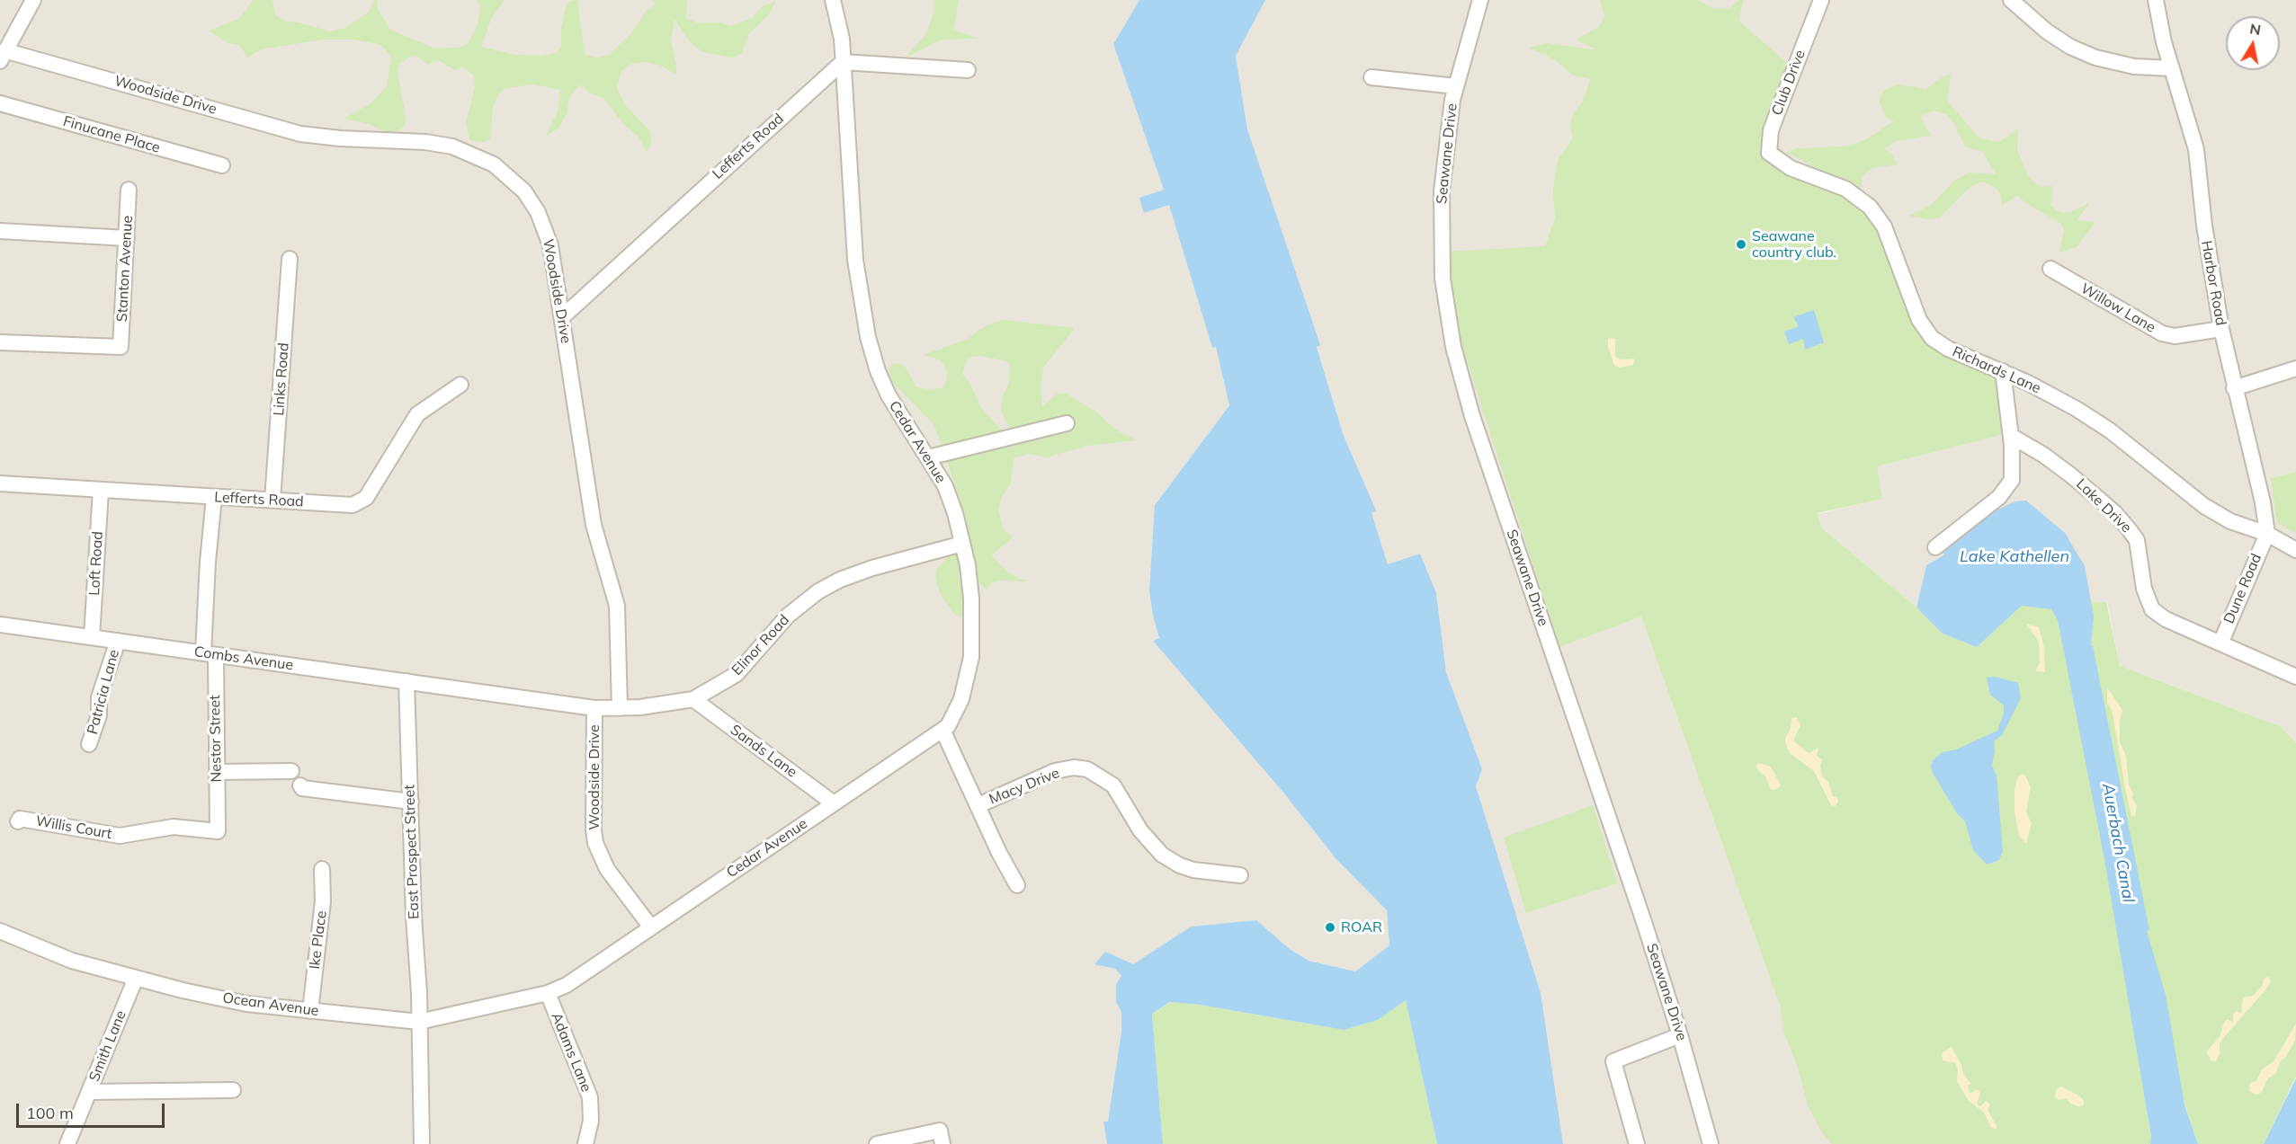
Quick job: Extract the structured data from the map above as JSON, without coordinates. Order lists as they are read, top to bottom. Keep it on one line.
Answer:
{"streets":{"street":["Club Drive","Woodside Drive","Finucane Place","Lefferts Road","Seawane Drive","Stanton Avenue","Harbor Road","Willow Lane","Richards Lane","Links Road","Cedar Avenue","Lake Drive","Loft Road","Dune Road","Elinor Road","Combs Avenue","Patricia Lane","Nestor Street","Sands Lane","Macy Drive","Willis Court","East Prospect Street","Ike Place","Ocean Avenue","Smith Lane","Adams Lane"]},"crossings":[["Club Drive","Richards Lane"],["Woodside Drive","Lefferts Road"],["Woodside Drive","Cedar Avenue"],["Woodside Drive","Elinor Road"],["Lefferts Road","Links Road"],["Lefferts Road","Cedar Avenue"],["Lefferts Road","Loft Road"],["Harbor Road","Willow Lane"],["Harbor Road","Richards Lane"],["Harbor Road","Dune Road"],["Richards Lane","Dune Road"],["Cedar Avenue","Elinor Road"],["Cedar Avenue","Sands Lane"],["Cedar Avenue","Macy Drive"],["Cedar Avenue","Ocean Avenue"],["Cedar Avenue","Adams Lane"],["Lake Drive","Dune Road"],["Loft Road","Combs Avenue"],["Elinor Road","Combs Avenue"],["Elinor Road","Sands Lane"],["Combs Avenue","Patricia Lane"],["Combs Avenue","Nestor Street"],["Combs Avenue","East Prospect Street"],["Nestor Street","Willis Court"],["East Prospect Street","Ocean Avenue"],["Ike Place","Ocean Avenue"],["Ocean Avenue","Smith Lane"],["Ocean Avenue","Adams Lane"]],"water":["Lake Kathellen","Auerbach Canal"],"places":["Seawane country club.","ROAR"],"scale_bar":"100 m","north":"top"}
